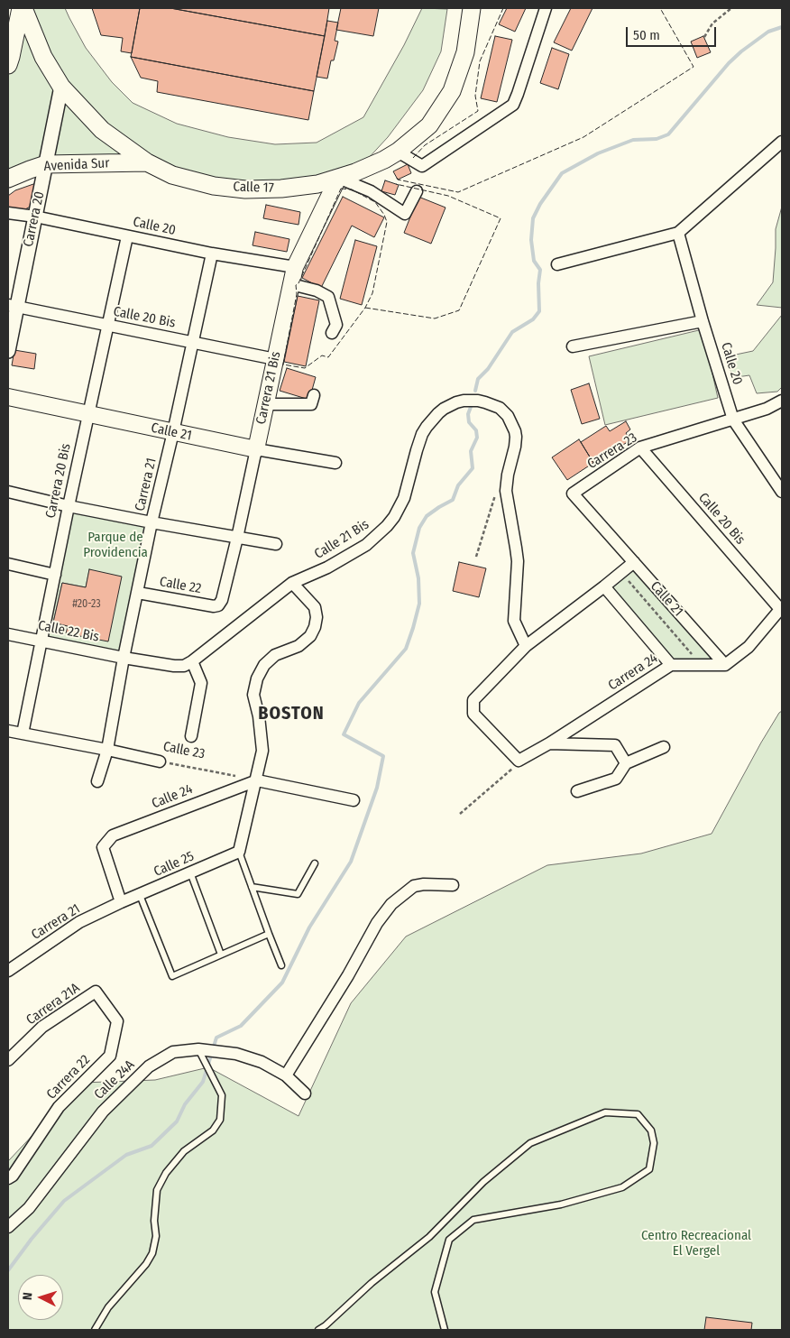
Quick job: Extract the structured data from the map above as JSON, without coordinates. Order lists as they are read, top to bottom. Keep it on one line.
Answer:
{"streets":{"main road":["Avenida Sur","Calle 17","Carrera 21 Bis","Calle 21"],"street":["Carrera 20","Calle 20","Calle 20 Bis","Carrera 23","Carrera 20 Bis","Carrera 21","Calle 21 Bis","Calle 22","Calle 22 Bis","Carrera 24","Calle 23","Calle 24","Calle 25","Carrera 21A","Carrera 22","Calle 24A"]},"crossings":[["Avenida Sur","Calle 17"],["Avenida Sur","Carrera 20"],["Calle 17","Carrera 20"],["Calle 17","Carrera 21 Bis"],["Carrera 20","Calle 20"],["Carrera 20","Calle 20 Bis"],["Calle 20","Carrera 21 Bis"],["Calle 20","Carrera 23"],["Calle 20","Carrera 20 Bis"],["Calle 20","Carrera 21"],["Calle 20 Bis","Carrera 21 Bis"],["Calle 20 Bis","Carrera 23"],["Calle 20 Bis","Carrera 20 Bis"],["Calle 20 Bis","Carrera 21"],["Carrera 21 Bis","Calle 21"],["Carrera 21 Bis","Calle 22"],["Calle 21","Carrera 23"],["Calle 21","Carrera 20 Bis"],["Calle 21","Carrera 21"],["Calle 21","Carrera 24"],["Carrera 20 Bis","Calle 22 Bis"],["Carrera 20 Bis","Calle 23"],["Carrera 21","Calle 22"],["Carrera 21","Calle 22 Bis"],["Carrera 21","Calle 23"],["Carrera 21","Calle 24"],["Carrera 21","Calle 25"],["Calle 21 Bis","Calle 22 Bis"],["Calle 23","Calle 24"],["Calle 24","Calle 25"],["Carrera 21A","Carrera 22"]],"districts":["BOSTON"],"parks":["Parque de Providencia","Centro Recreacional El Vergel"],"house_numbers":["#20-23"],"scale_bar":"50 m","north":"left"}
